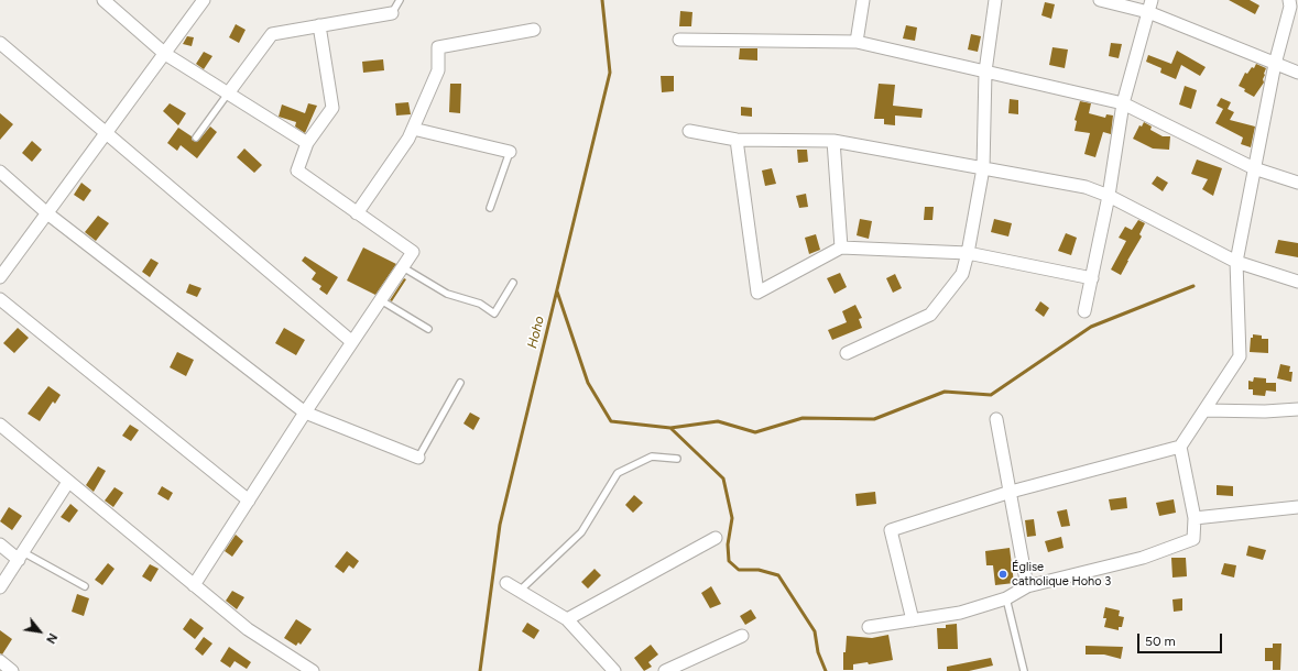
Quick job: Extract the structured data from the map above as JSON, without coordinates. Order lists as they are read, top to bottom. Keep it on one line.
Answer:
{"water":["Hoho"],"places":["Église catholique Hoho 3"],"scale_bar":"50 m","north":"bottom right"}
